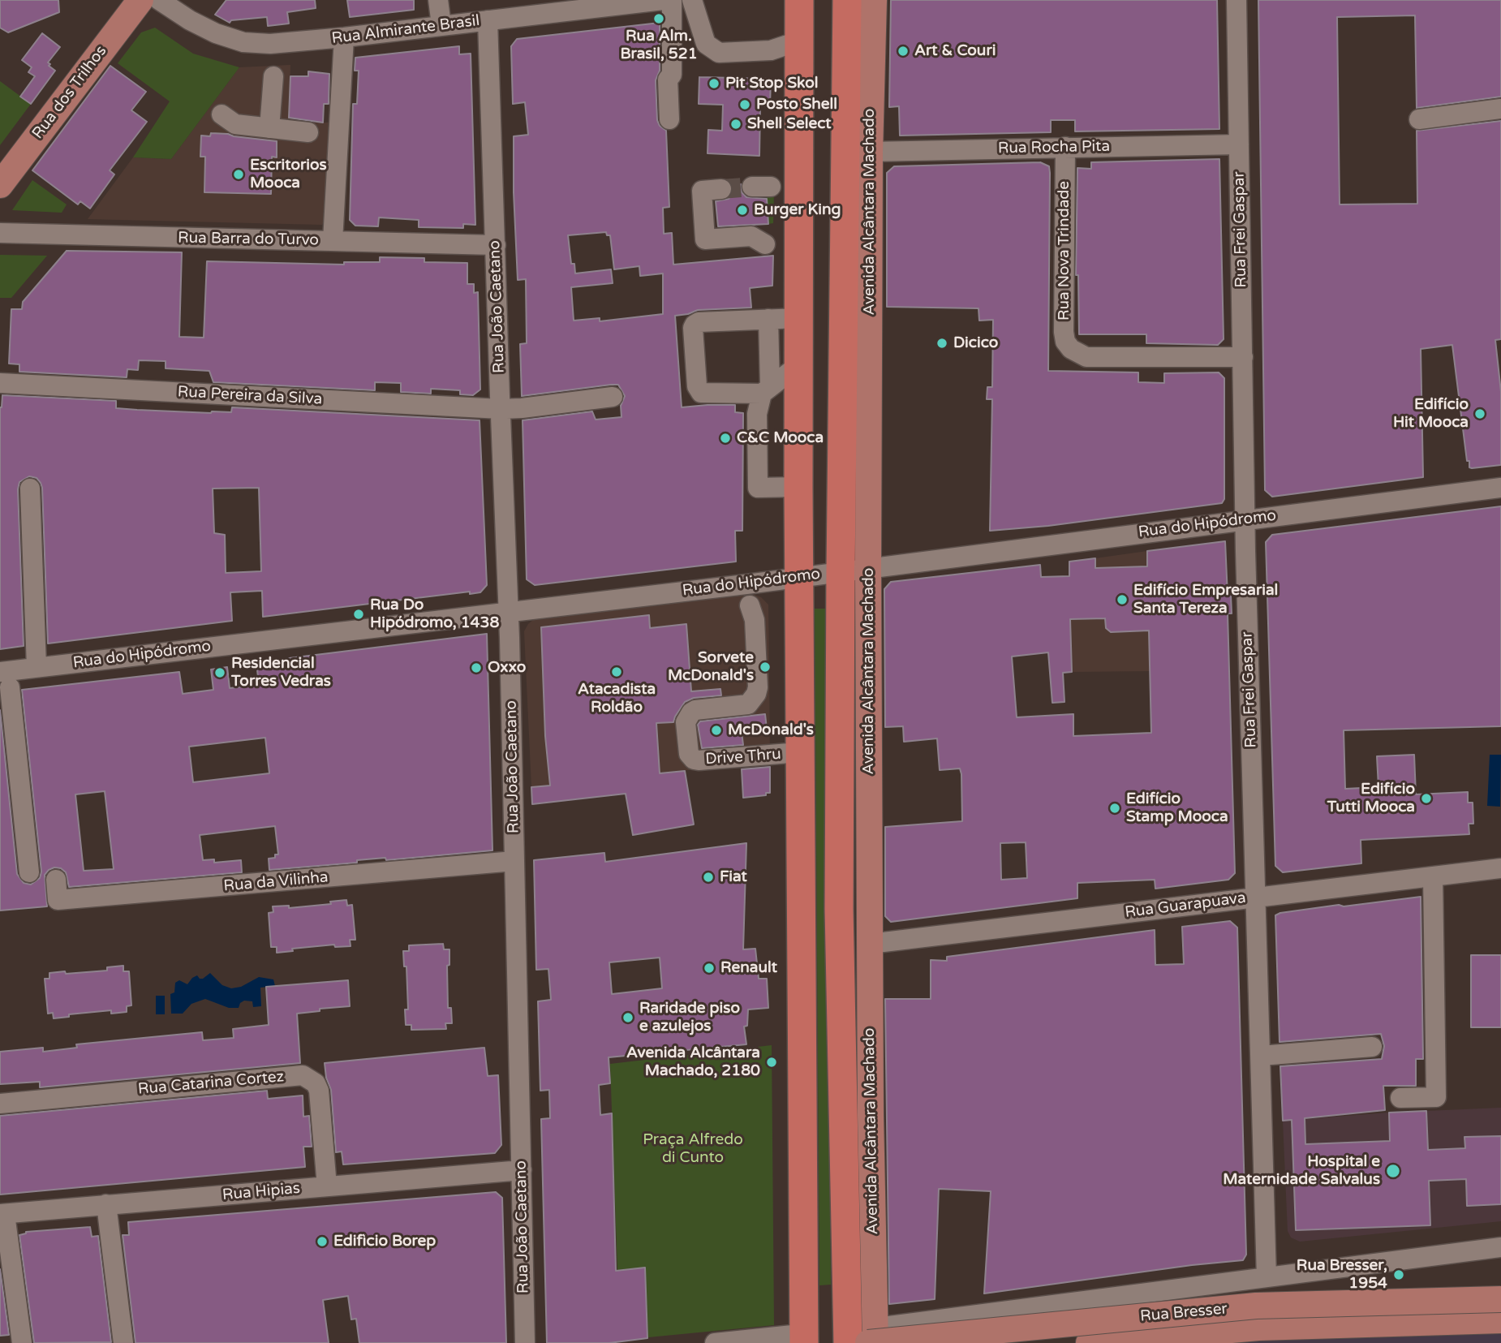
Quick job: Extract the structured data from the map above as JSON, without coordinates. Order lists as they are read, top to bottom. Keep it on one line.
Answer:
{"streets":{"highway":["Avenida Alcântara Machado"],"main road":["Rua dos Trilhos","Rua Bresser"],"street":["Rua Almirante Brasil","Rua Rocha Pita","Rua Frei Gaspar","Rua Barra do Turvo","Rua Nova Trindade","Rua João Caetano","Rua Pereira da Silva","Rua do Hipódromo","Drive Thru","Rua da Vilinha","Rua Guarapuava","Rua Catarina Cortez","Rua Hipias"]},"crossings":[["Rua Almirante Brasil","Rua João Caetano"],["Rua Rocha Pita","Avenida Alcântara Machado"],["Rua Rocha Pita","Rua Frei Gaspar"],["Rua Rocha Pita","Rua Nova Trindade"],["Avenida Alcântara Machado","Rua do Hipódromo"],["Avenida Alcântara Machado","Rua Guarapuava"],["Avenida Alcântara Machado","Rua Bresser"],["Rua Frei Gaspar","Rua Nova Trindade"],["Rua Frei Gaspar","Rua do Hipódromo"],["Rua Frei Gaspar","Rua Guarapuava"],["Rua Frei Gaspar","Rua Bresser"],["Rua Barra do Turvo","Rua João Caetano"],["Rua João Caetano","Rua Pereira da Silva"],["Rua João Caetano","Rua do Hipódromo"],["Rua João Caetano","Rua da Vilinha"],["Rua João Caetano","Rua Hipias"],["Rua Catarina Cortez","Rua Hipias"]],"parks":["Praça Alfredo di Cunto"],"places":["Rua Alm. Brasil, 521","Art & Couri","Pit Stop Skol","Posto Shell","Shell Select","Escritorios Mooca","Burger King","Dicico","Edifício Hit Mooca","C&C Mooca","Edifício Empresarial Santa Tereza","Rua Do Hipódromo, 1438","Sorvete McDonald's","Oxxo","Atacadista Roldão","Residencial Torres Vedras","McDonald's","Edifício Tutti Mooca","Edifício Stamp Mooca","Fiat","Renault","Raridade piso e azulejos","Avenida Alcântara Machado, 2180","Hospital e Maternidade Salvalus","Edifìcio Borep","Rua Bresser, 1954"]}
